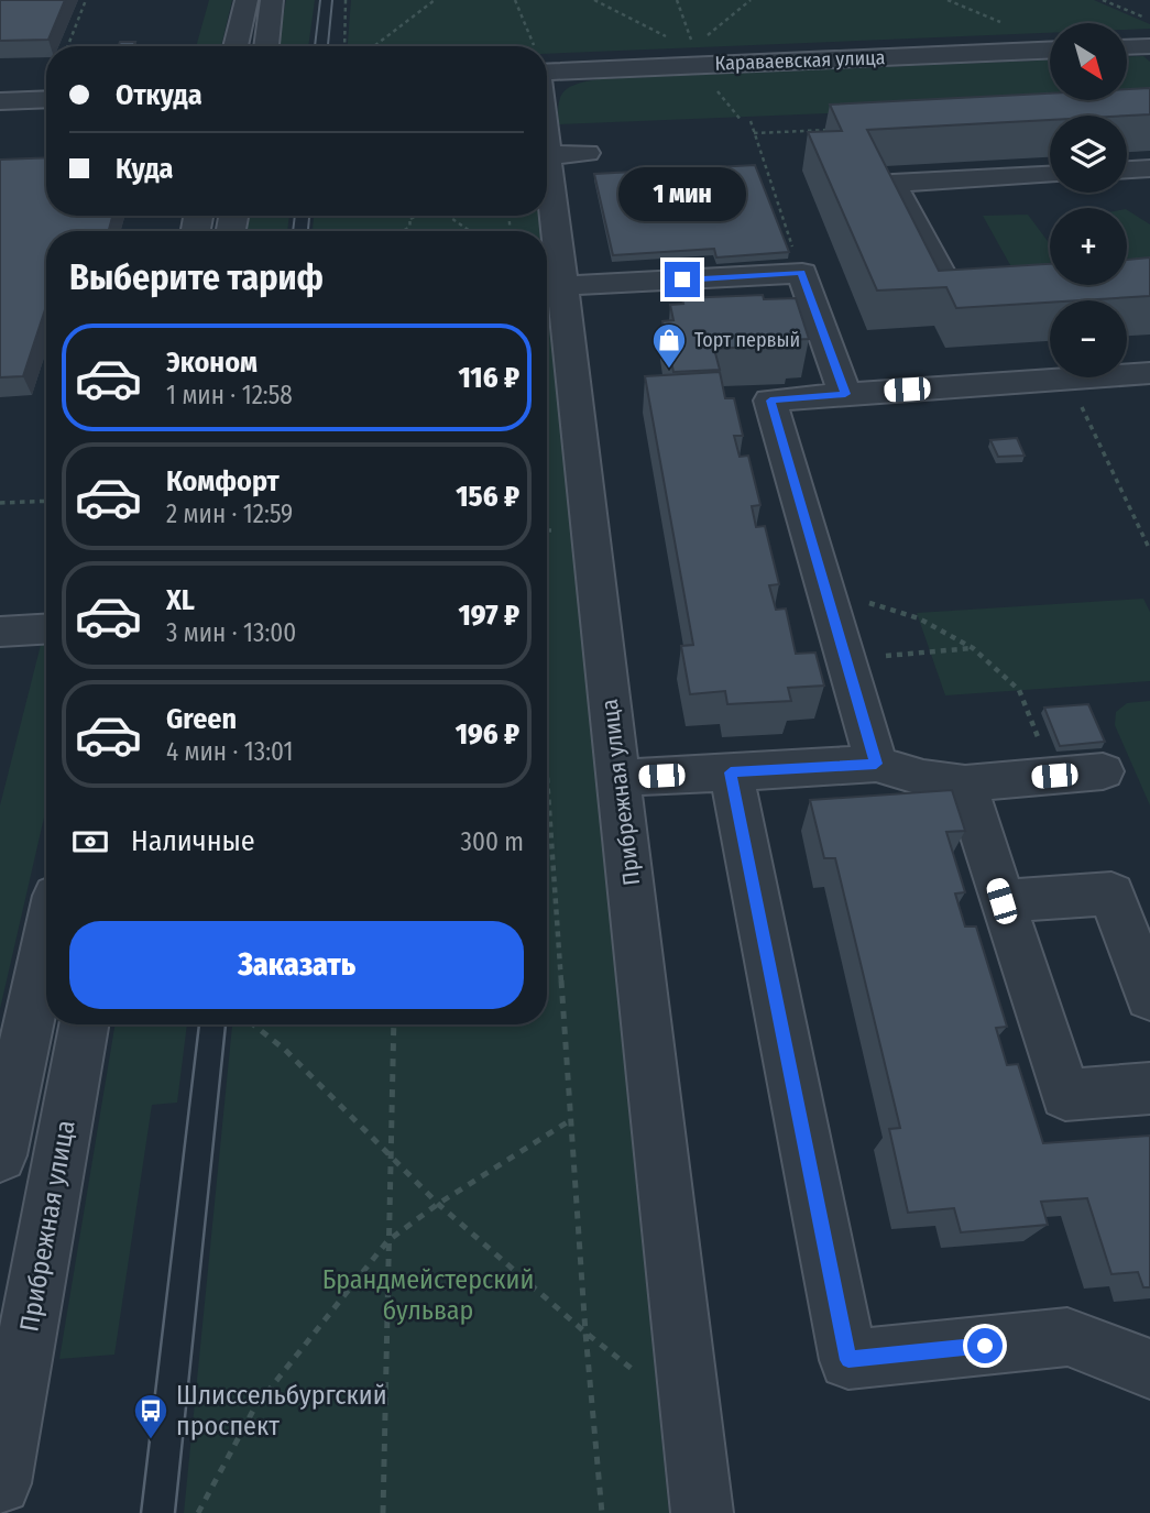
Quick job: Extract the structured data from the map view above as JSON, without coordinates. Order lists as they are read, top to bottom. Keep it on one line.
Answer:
{"streets":{"street":["Караваевская улица","Прибрежная улица"]},"parks":["Брандмейстерский бульвар"],"places":{"shop":["Торт первый"],"bus stop":["Шлиссельбургский проспект"]},"north":"bottom right","page":{"map_buttons":["+","−"],"banner":["Откуда","Куда"],"bubble":"1 мин","heading":"Выберите тариф","list":[{"name":"Эконом","note":"1 мин · 12:58","value":"116 ₽"},{"name":"Комфорт","note":"2 мин · 12:59","value":"156 ₽"},{"name":"XL","note":"3 мин · 13:00","value":"197 ₽"},{"name":"Green","note":"4 мин · 13:01","value":"196 ₽"}],"pay":["Наличные","300 m"],"buttons":"Заказать"}}
